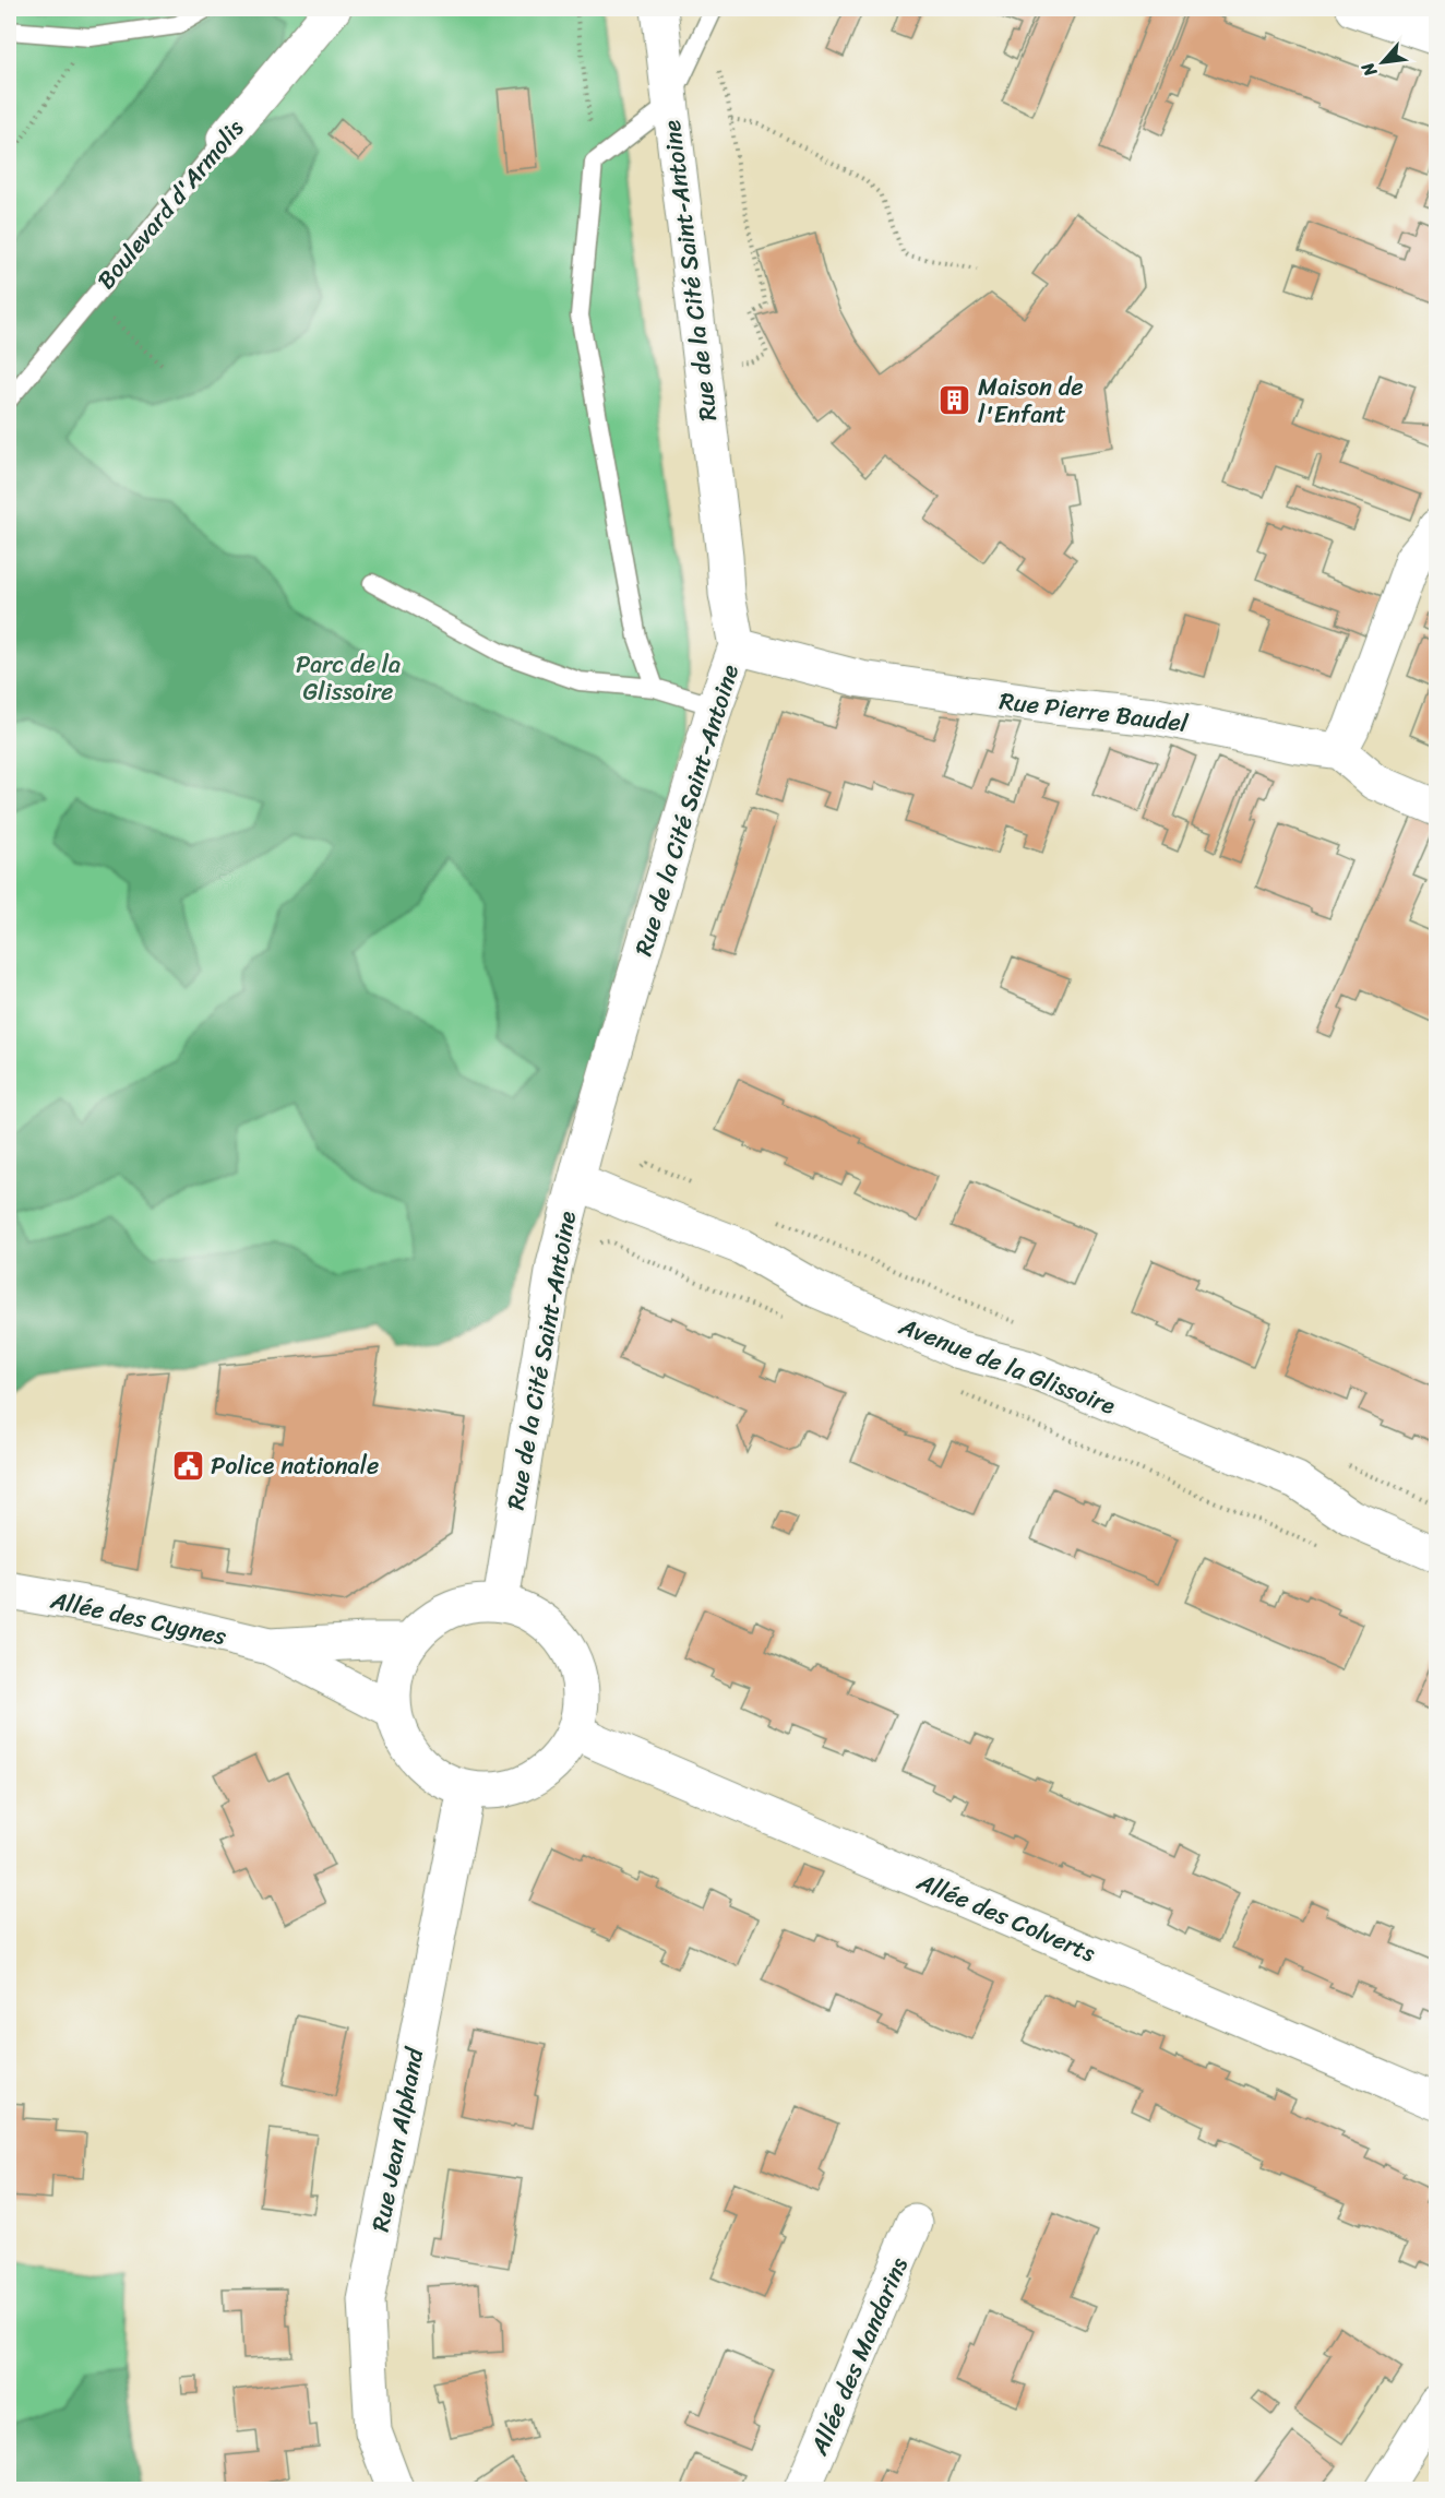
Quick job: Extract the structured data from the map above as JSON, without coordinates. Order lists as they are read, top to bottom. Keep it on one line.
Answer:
{"streets":{"street":["Boulevard d'Armolis","Rue de la Cité Saint-Antoine","Rue Pierre Baudel","Avenue de la Glissoire","Allée des Cygnes","Allée des Colverts","Rue Jean Alphand","Allée des Mandarins"]},"crossings":[["Rue de la Cité Saint-Antoine","Rue Pierre Baudel"],["Rue de la Cité Saint-Antoine","Avenue de la Glissoire"],["Rue de la Cité Saint-Antoine","Allée des Cygnes"],["Rue de la Cité Saint-Antoine","Allée des Colverts"],["Rue de la Cité Saint-Antoine","Rue Jean Alphand"],["Allée des Cygnes","Allée des Colverts"],["Allée des Cygnes","Rue Jean Alphand"],["Allée des Colverts","Rue Jean Alphand"]],"parks":["Parc de la Glissoire"],"places":{"building":["Maison de l'Enfant"],"public building":["Police nationale"]},"north":"bottom left"}
